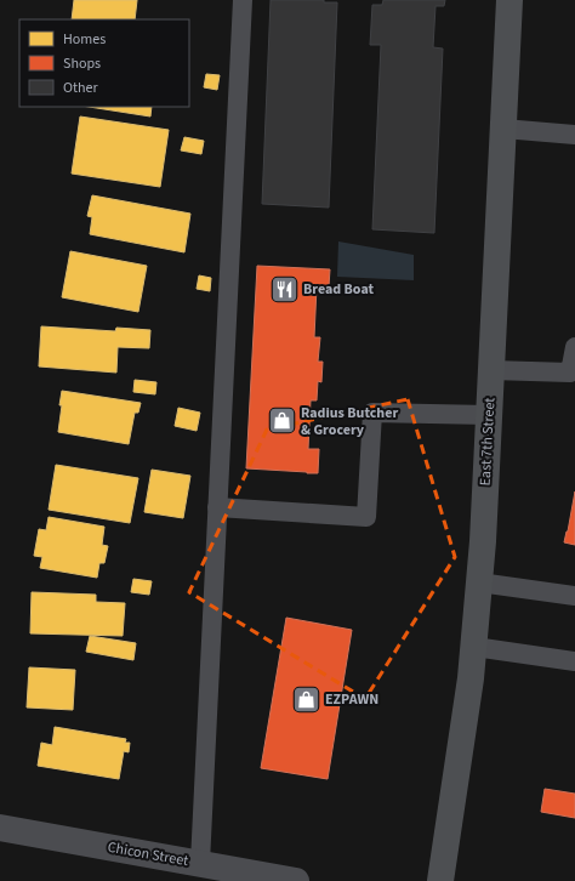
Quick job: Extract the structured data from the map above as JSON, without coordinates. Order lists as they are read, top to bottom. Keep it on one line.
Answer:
{"streets":{"main road":["East 7th Street"],"street":["Chicon Street"]},"places":{"restaurant":["Bread Boat"],"shop":["Radius Butcher & Grocery","EZPAWN"]},"legend":["Homes","Shops","Other"]}
